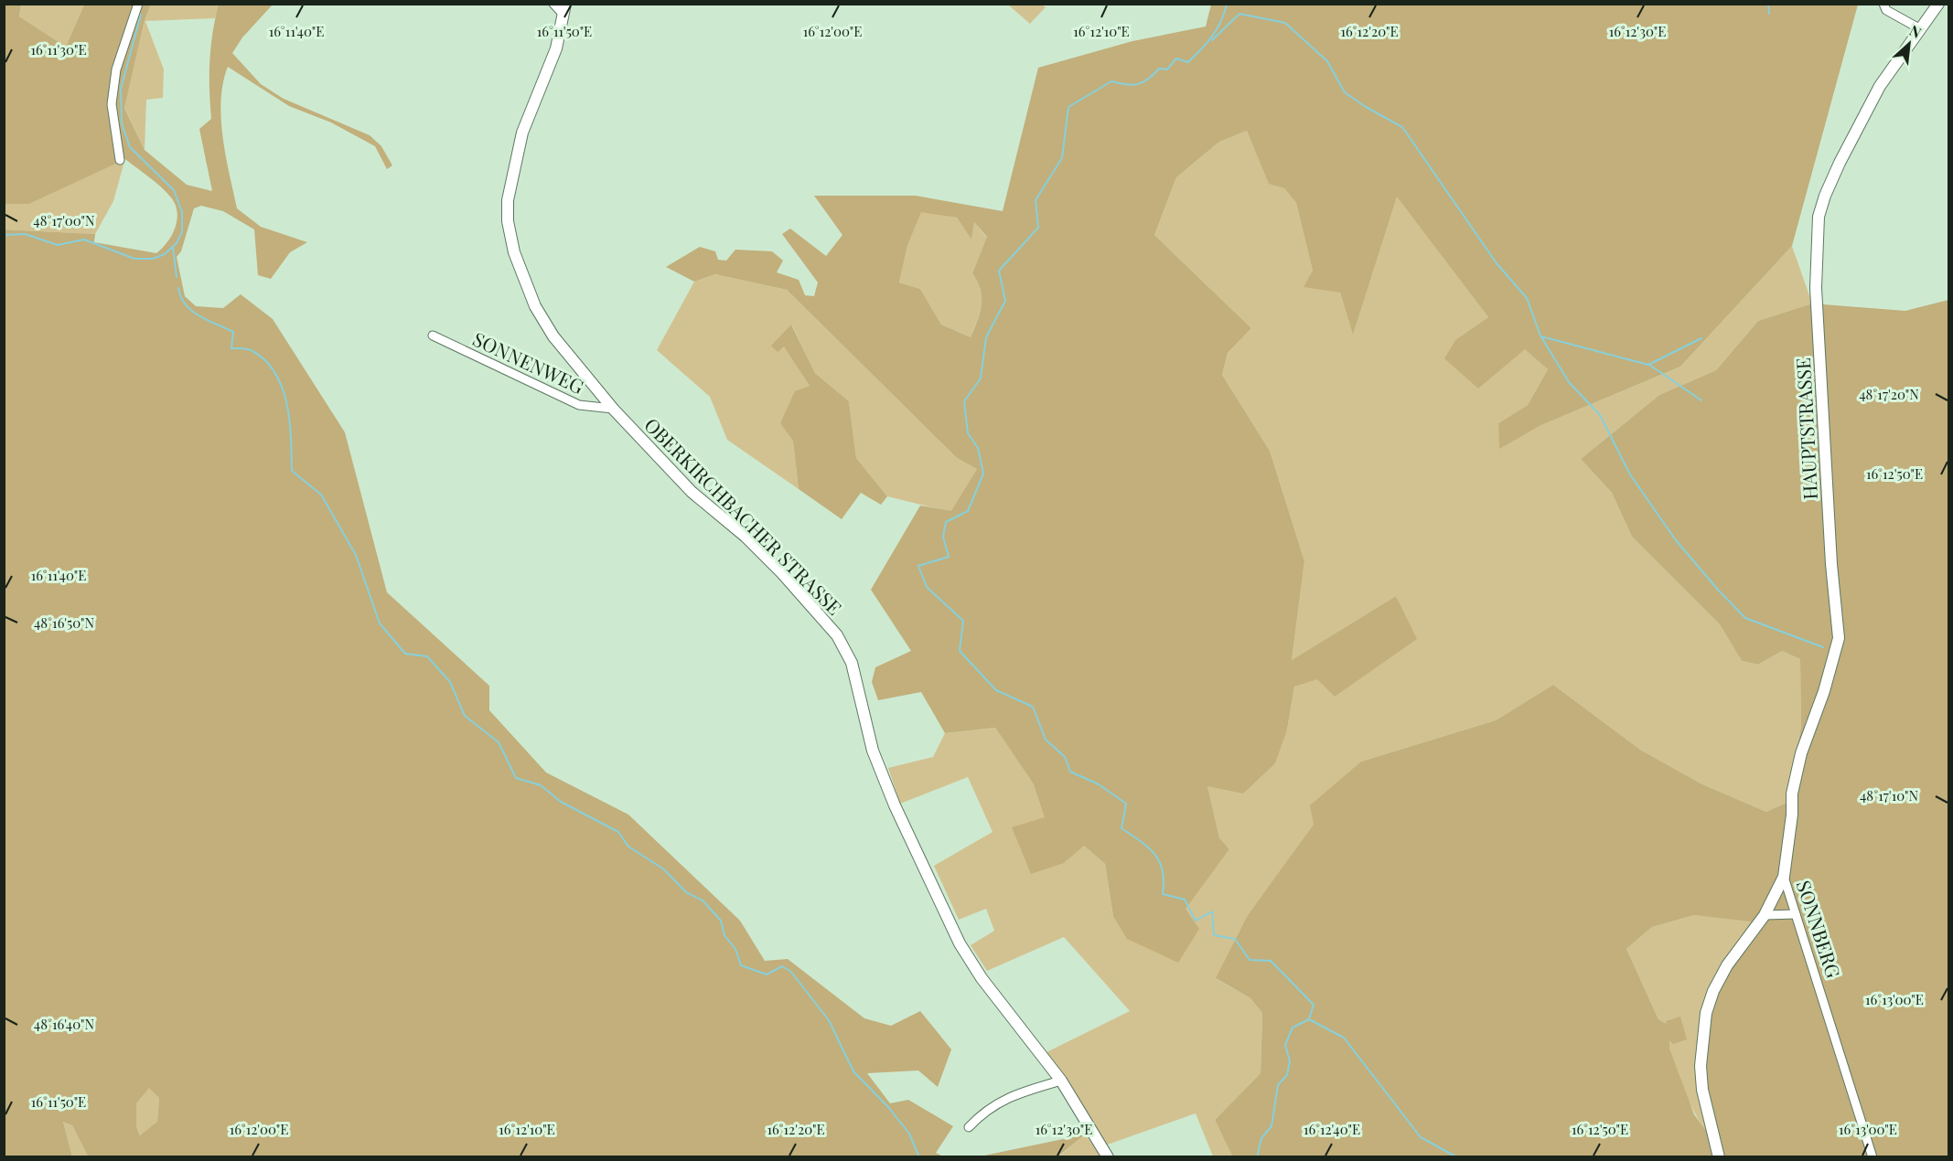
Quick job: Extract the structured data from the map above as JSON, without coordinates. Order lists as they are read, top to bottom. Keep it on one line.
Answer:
{"streets":{"street":["SONNENWEG","HAUPTSTRASSE","OBERKIRCHBACHER STRASSE","SONNBERG"]},"crossings":[["SONNENWEG","OBERKIRCHBACHER STRASSE"],["HAUPTSTRASSE","SONNBERG"]],"north":"top right","coordinates":["16°11'40\"E","16°11'50\"E","16°12'00\"E","16°12'10\"E","16°12'20\"E","16°12'30\"E","16°11'30\"E","48°17'00\"N","48°17'20\"N","16°12'50\"E","48°16'50\"N","48°17'10\"N","16°13'00\"E","48°16'40\"N","16°12'40\"E"]}
